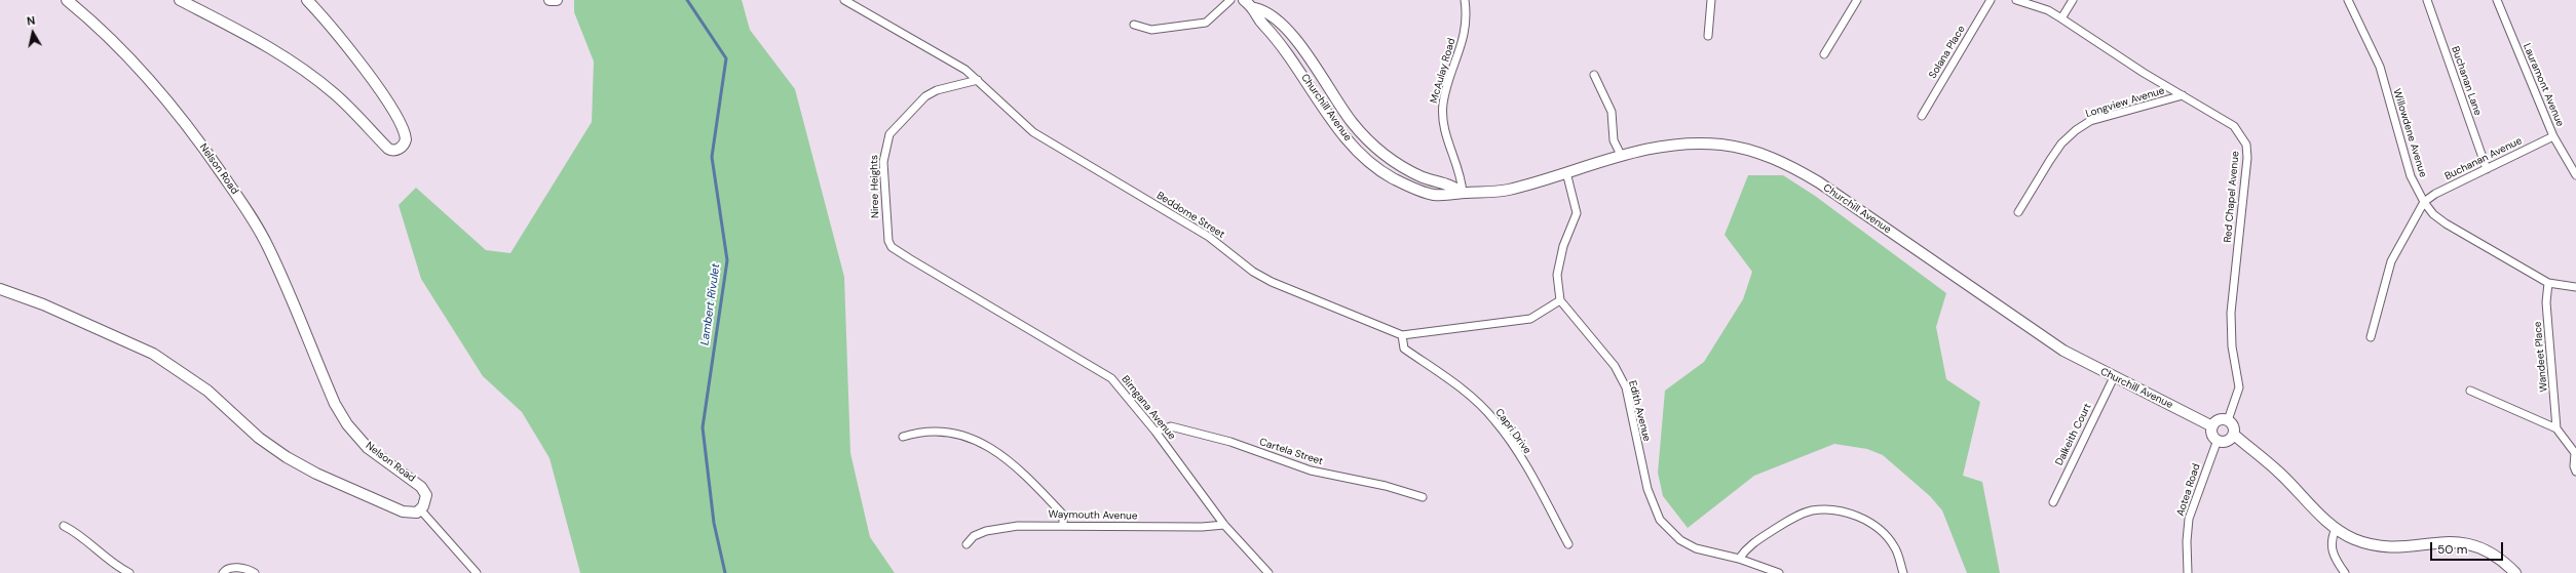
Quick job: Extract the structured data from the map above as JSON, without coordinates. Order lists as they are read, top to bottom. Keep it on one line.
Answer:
{"streets":{"street":["Solana Place","McAulay Road","Buchanan Lane","Lauramont Avenue","Longview Avenue","Churchill Avenue","Willowdene Avenue","Buchanan Avenue","Nelson Road","Niree Heights","Red Chapel Avenue","Beddome Street","Wandeet Place","Birngana Avenue","Edith Avenue","Capri Drive","Dalkeith Court","Cartela Street","Aotea Road","Waymouth Avenue"]},"crossings":[["McAulay Road","Churchill Avenue"],["Buchanan Lane","Buchanan Avenue"],["Lauramont Avenue","Buchanan Avenue"],["Longview Avenue","Red Chapel Avenue"],["Churchill Avenue","Red Chapel Avenue"],["Churchill Avenue","Dalkeith Court"],["Churchill Avenue","Aotea Road"],["Willowdene Avenue","Buchanan Avenue"],["Willowdene Avenue","Wandeet Place"],["Niree Heights","Beddome Street"],["Niree Heights","Birngana Avenue"],["Red Chapel Avenue","Aotea Road"],["Beddome Street","Edith Avenue"],["Beddome Street","Capri Drive"],["Birngana Avenue","Cartela Street"],["Birngana Avenue","Waymouth Avenue"]],"water":["Lambert Rivulet"],"scale_bar":"50 m","north":"top"}
